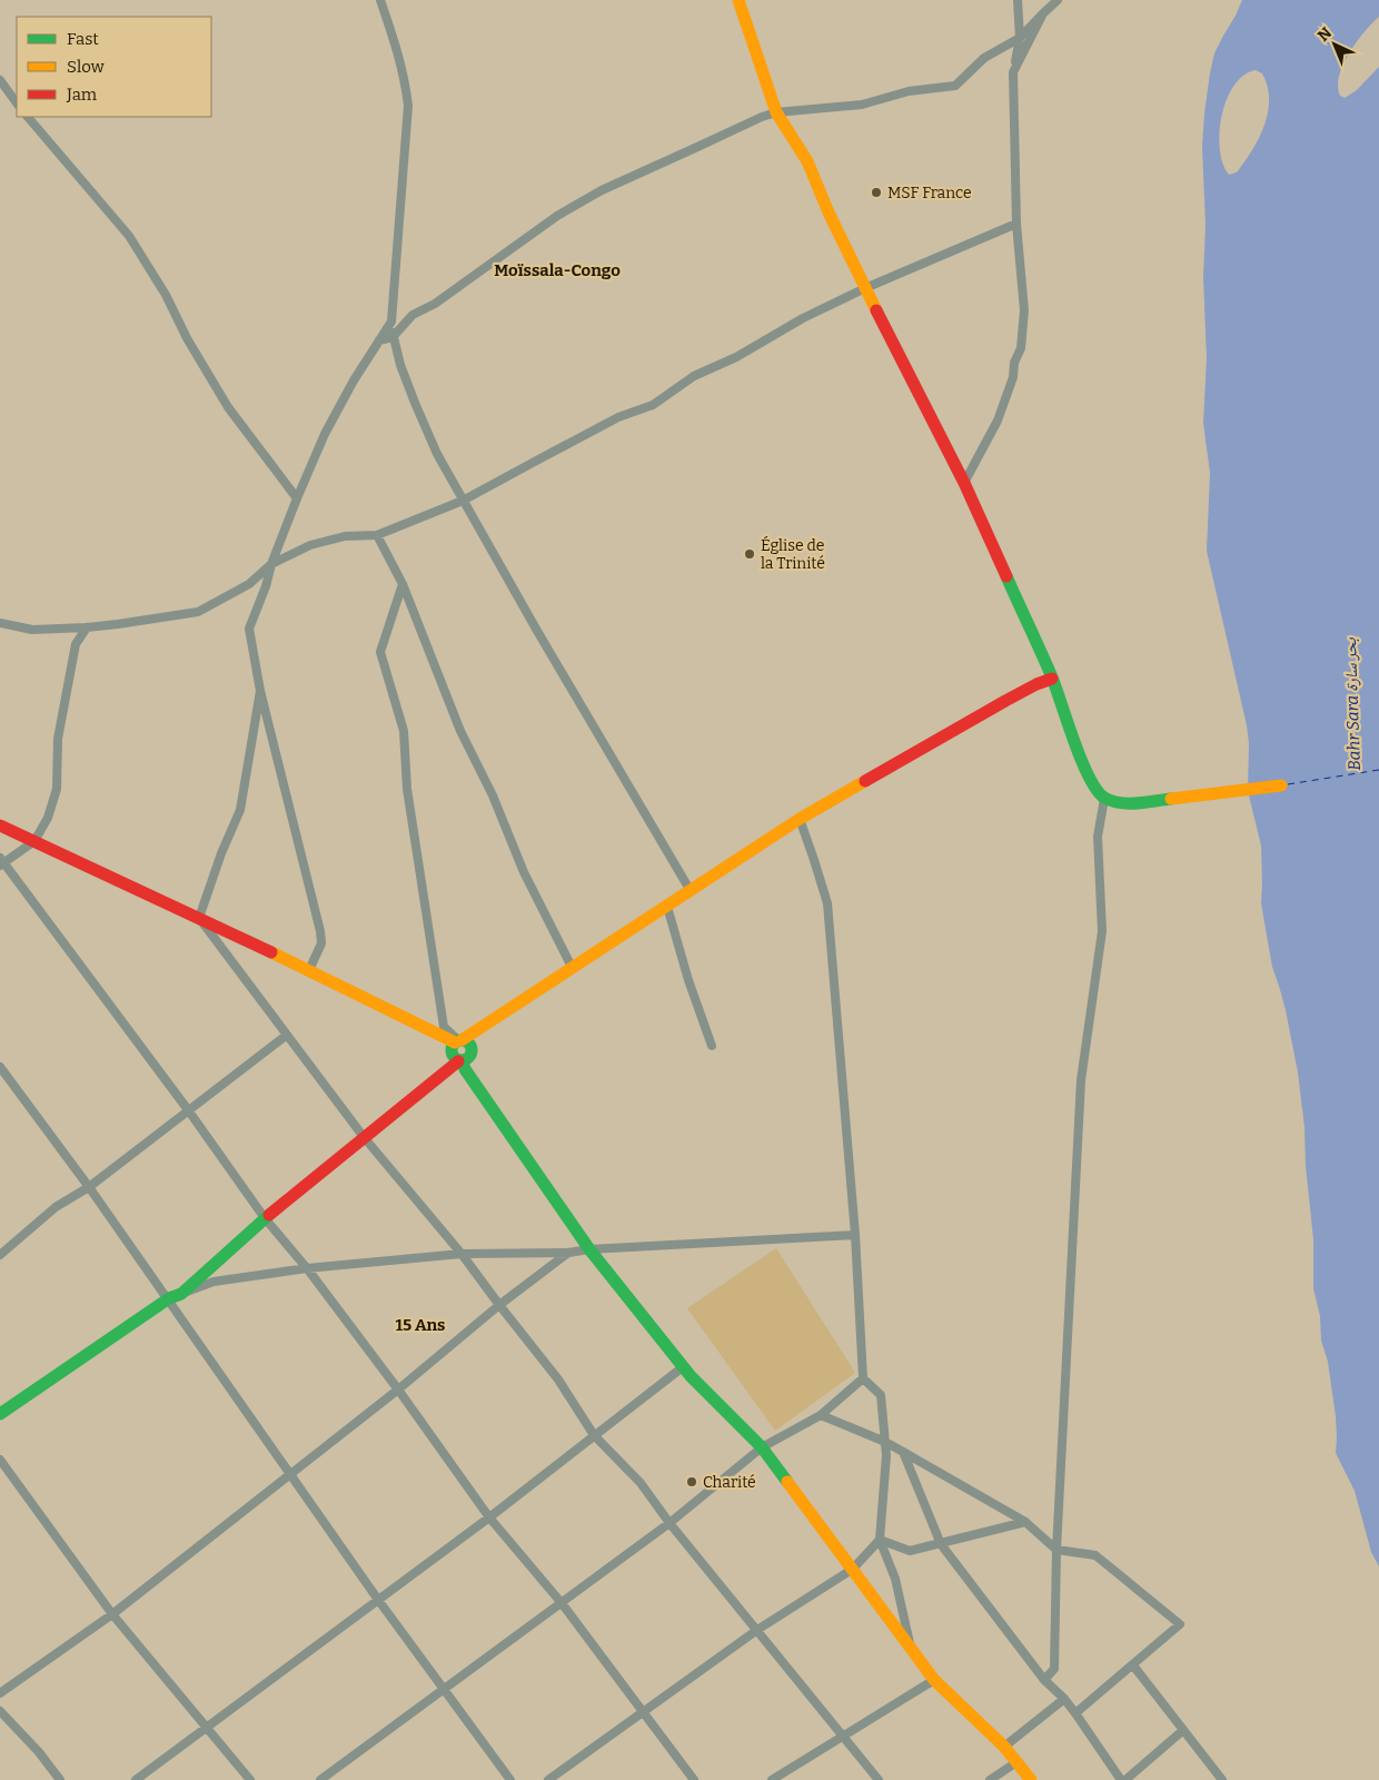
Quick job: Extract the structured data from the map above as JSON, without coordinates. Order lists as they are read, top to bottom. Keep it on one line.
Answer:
{"districts":["Moïssala-Congo","15 Ans"],"water":["Bahr Sara بحر سارة"],"places":["MSF France","Église de la Trinité","Charité"],"legend":["Fast","Slow","Jam"],"north":"top left"}
